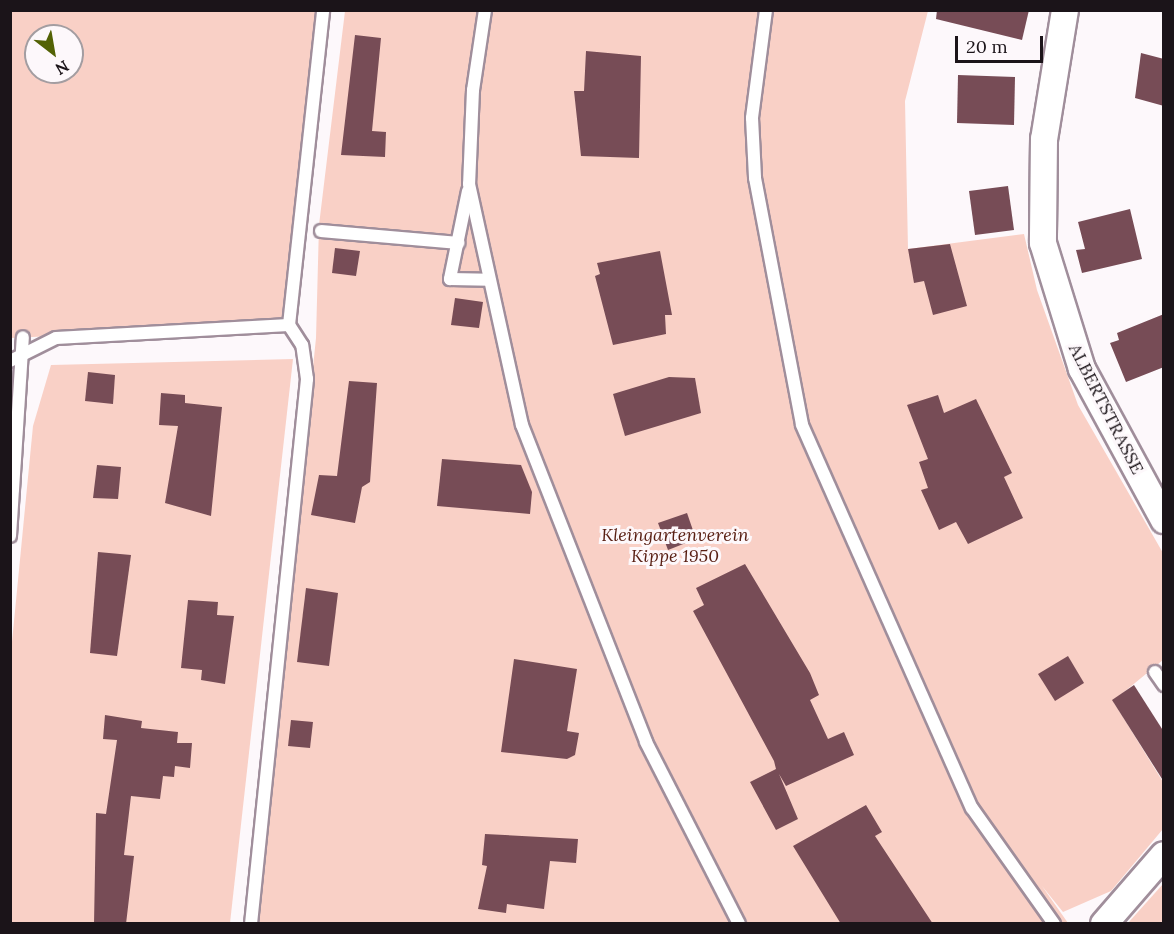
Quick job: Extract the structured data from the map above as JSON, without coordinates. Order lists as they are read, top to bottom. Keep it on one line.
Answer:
{"streets":{"street":["ALBERTSTRASSE"]},"parks":["Kleingartenverein Kippe 1950"],"scale_bar":"20 m","north":"bottom right"}
